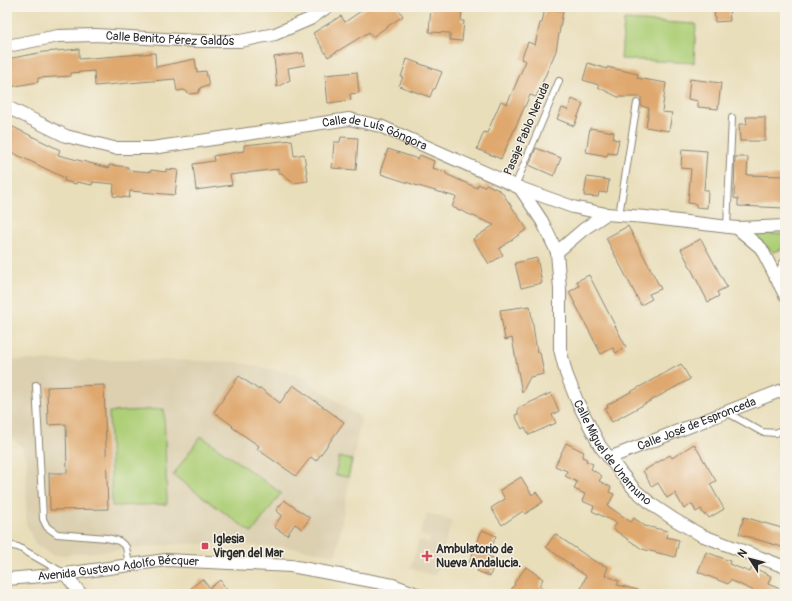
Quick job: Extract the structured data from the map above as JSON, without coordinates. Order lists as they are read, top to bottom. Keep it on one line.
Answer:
{"streets":{"street":["Calle Benito Pérez Galdós","Calle de Luís Góngora","Calle José de Espronceda","Calle Miguel de Unamuno","Avenida Gustavo Adolfo Bécquer"],"lane":["Pasaje Pablo Neruda"]},"crossings":[["Pasaje Pablo Neruda","Calle de Luís Góngora"],["Calle José de Espronceda","Calle Miguel de Unamuno"]],"places":{"transit":["Iglesia Virgen del Mar"],"health":["Ambulatorio de Nueva Andalucia."]},"north":"top left"}
